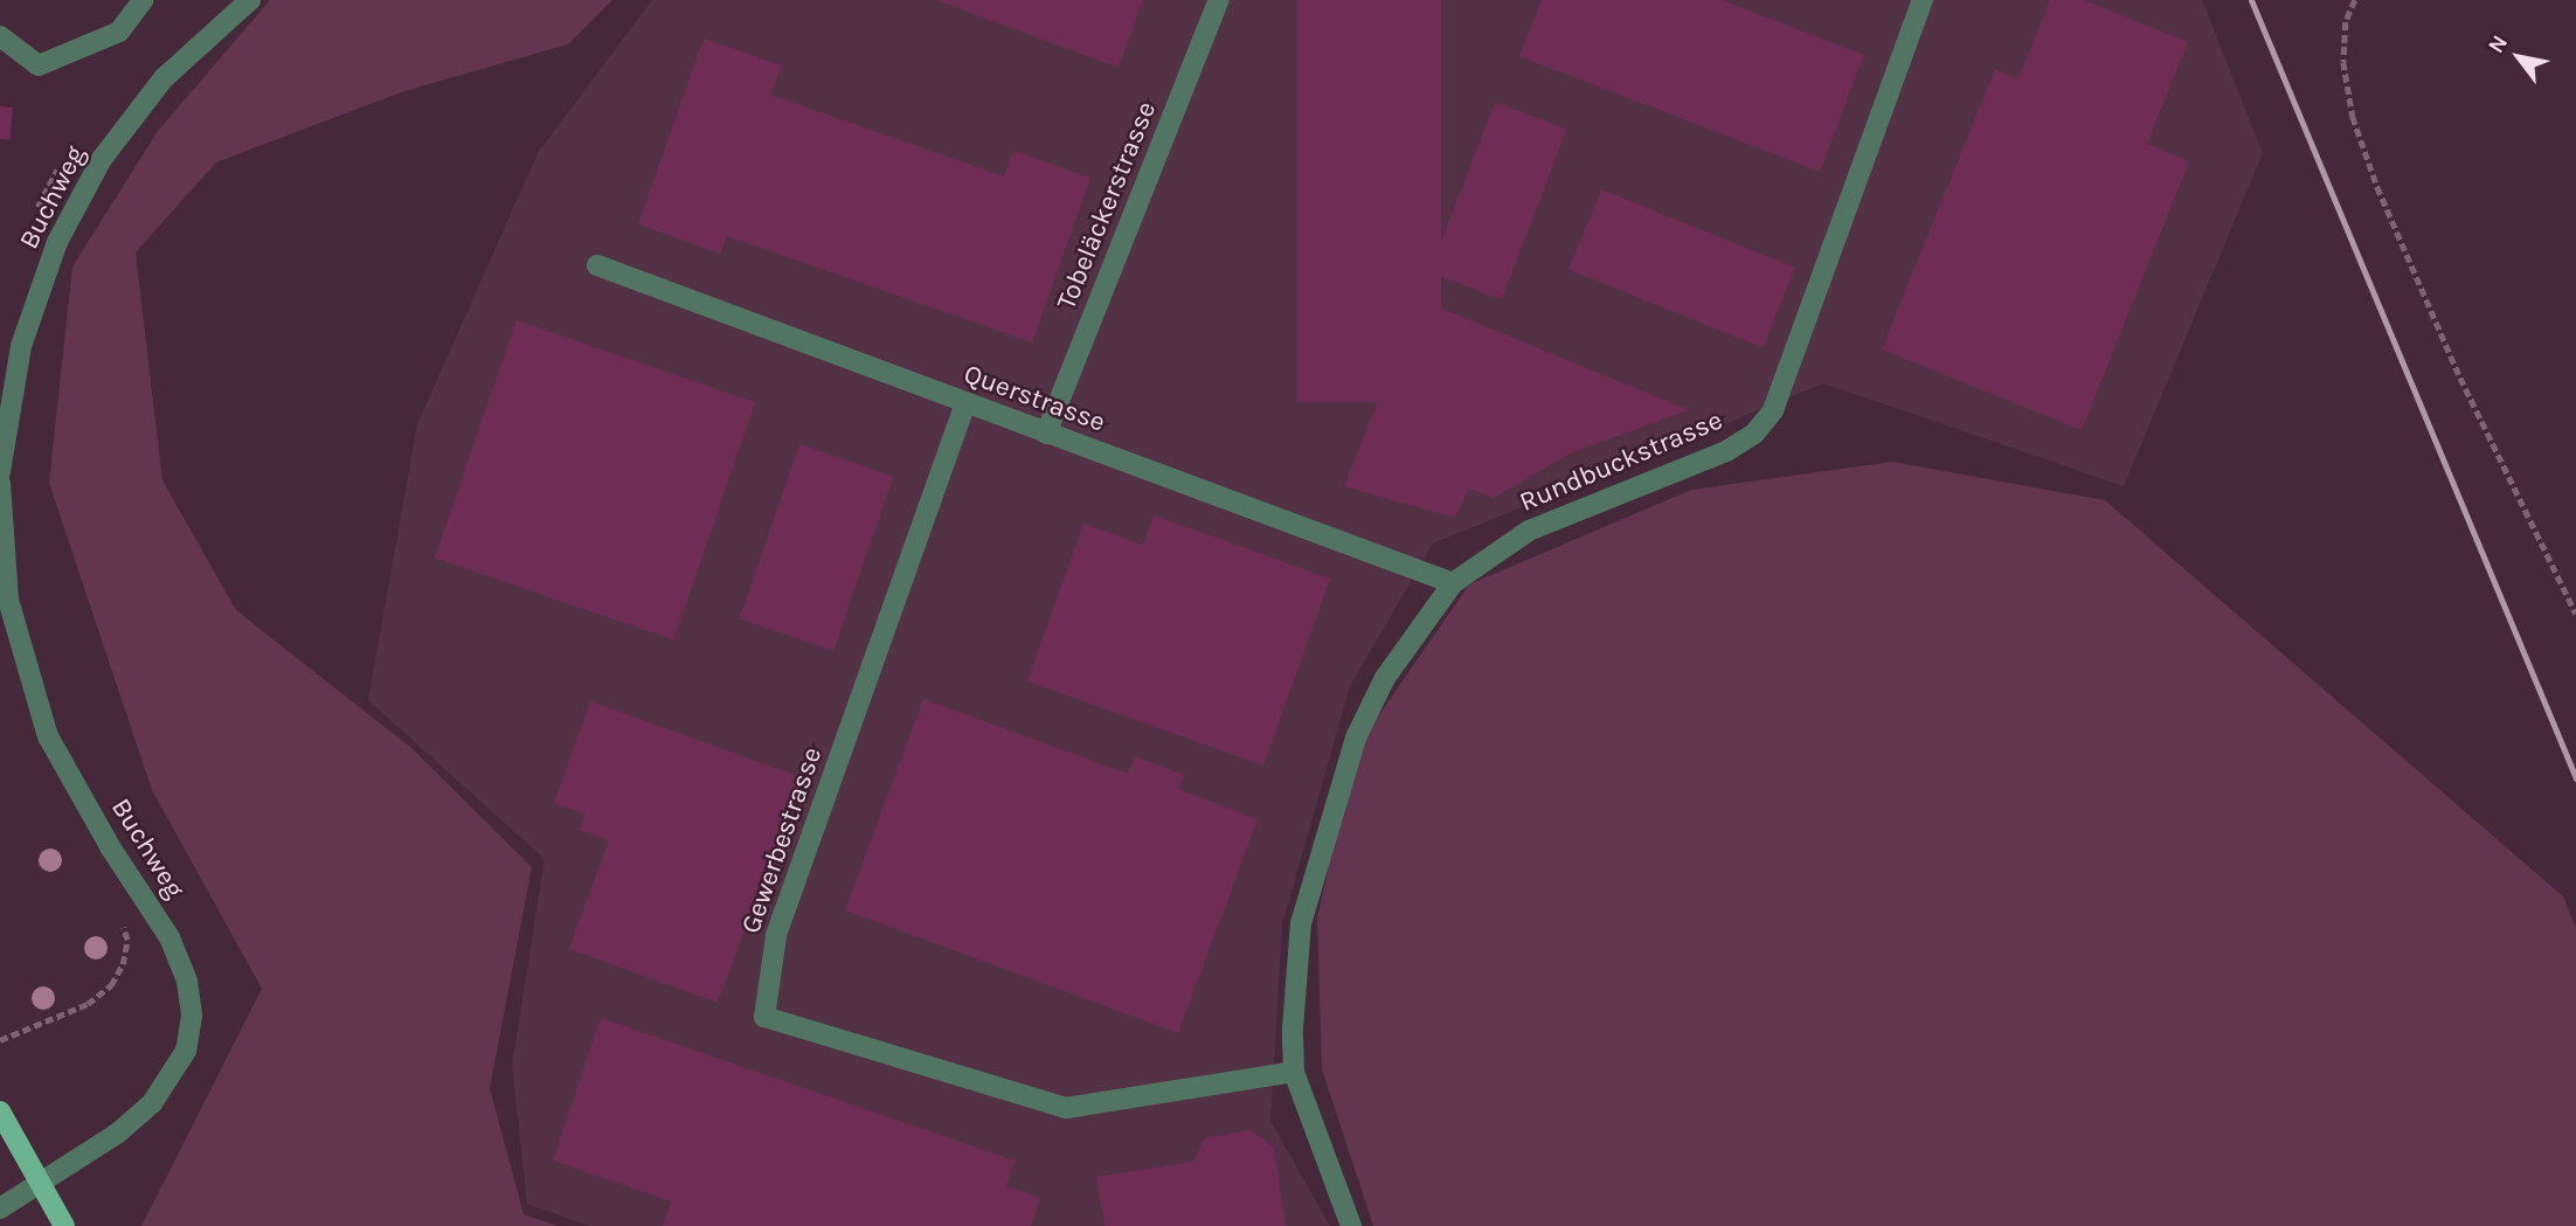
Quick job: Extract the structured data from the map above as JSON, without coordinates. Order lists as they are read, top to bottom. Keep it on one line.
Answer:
{"streets":{"street":["Buchweg","Tobeläckerstrasse","Querstrasse","Rundbuckstrasse","Gewerbestrasse"]},"crossings":[["Tobeläckerstrasse","Querstrasse"],["Querstrasse","Rundbuckstrasse"],["Querstrasse","Gewerbestrasse"],["Rundbuckstrasse","Gewerbestrasse"]],"north":"top left"}
